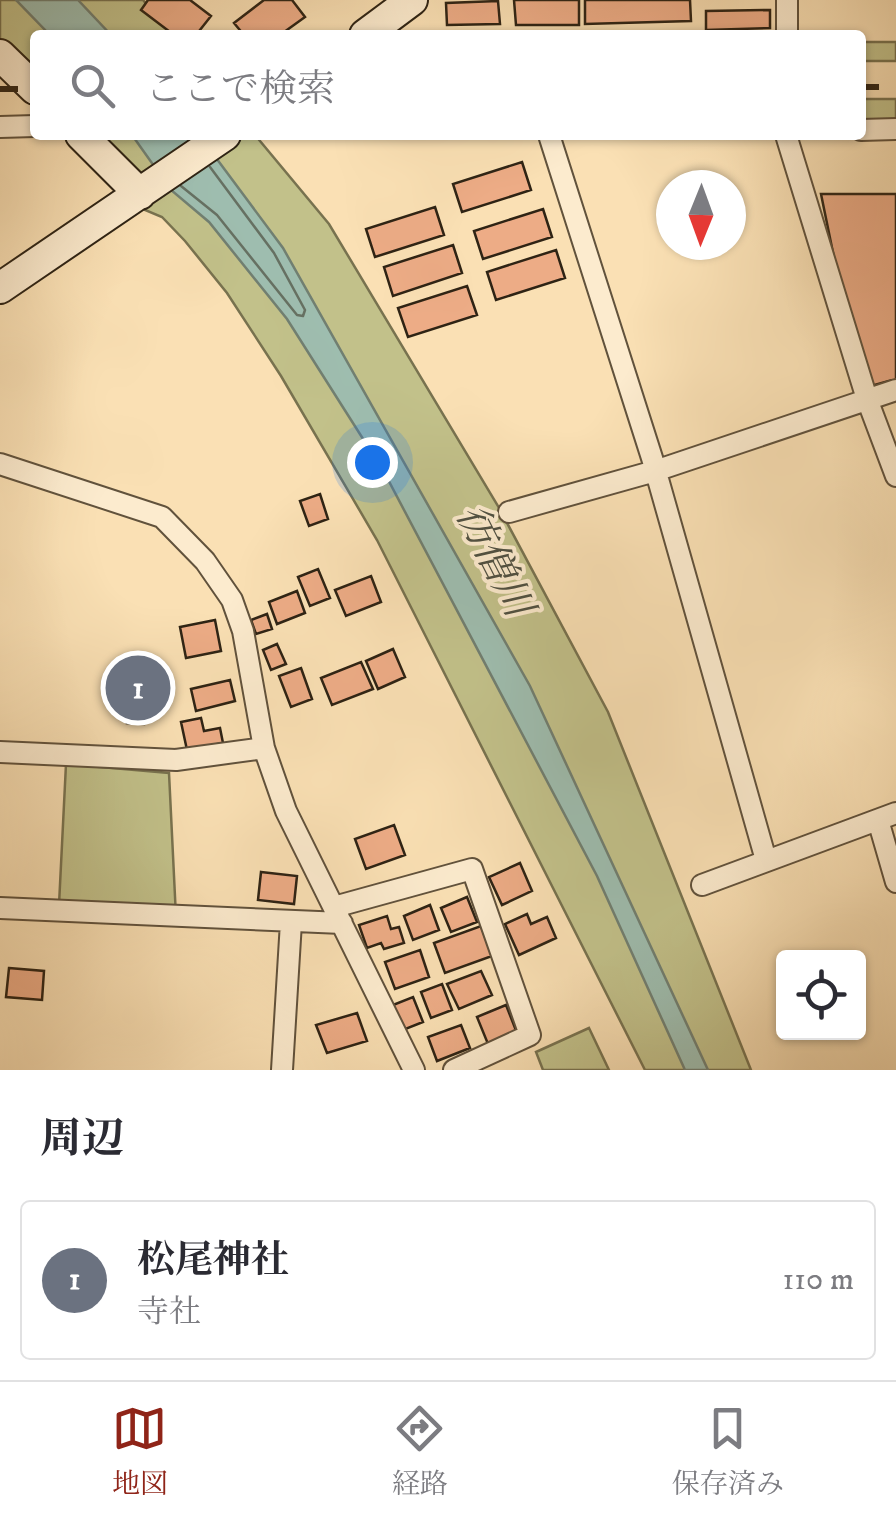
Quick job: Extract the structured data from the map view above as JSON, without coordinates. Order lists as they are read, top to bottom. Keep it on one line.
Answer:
{"water":["彷僧川"],"north":"bottom","page":{"search":"ここで検索","pins":"1","heading":"周辺","list":[{"mark":"1","name":"松尾神社","note":"寺社","value":"110 m"}],"nav":["地図","経路","保存済み"]}}
